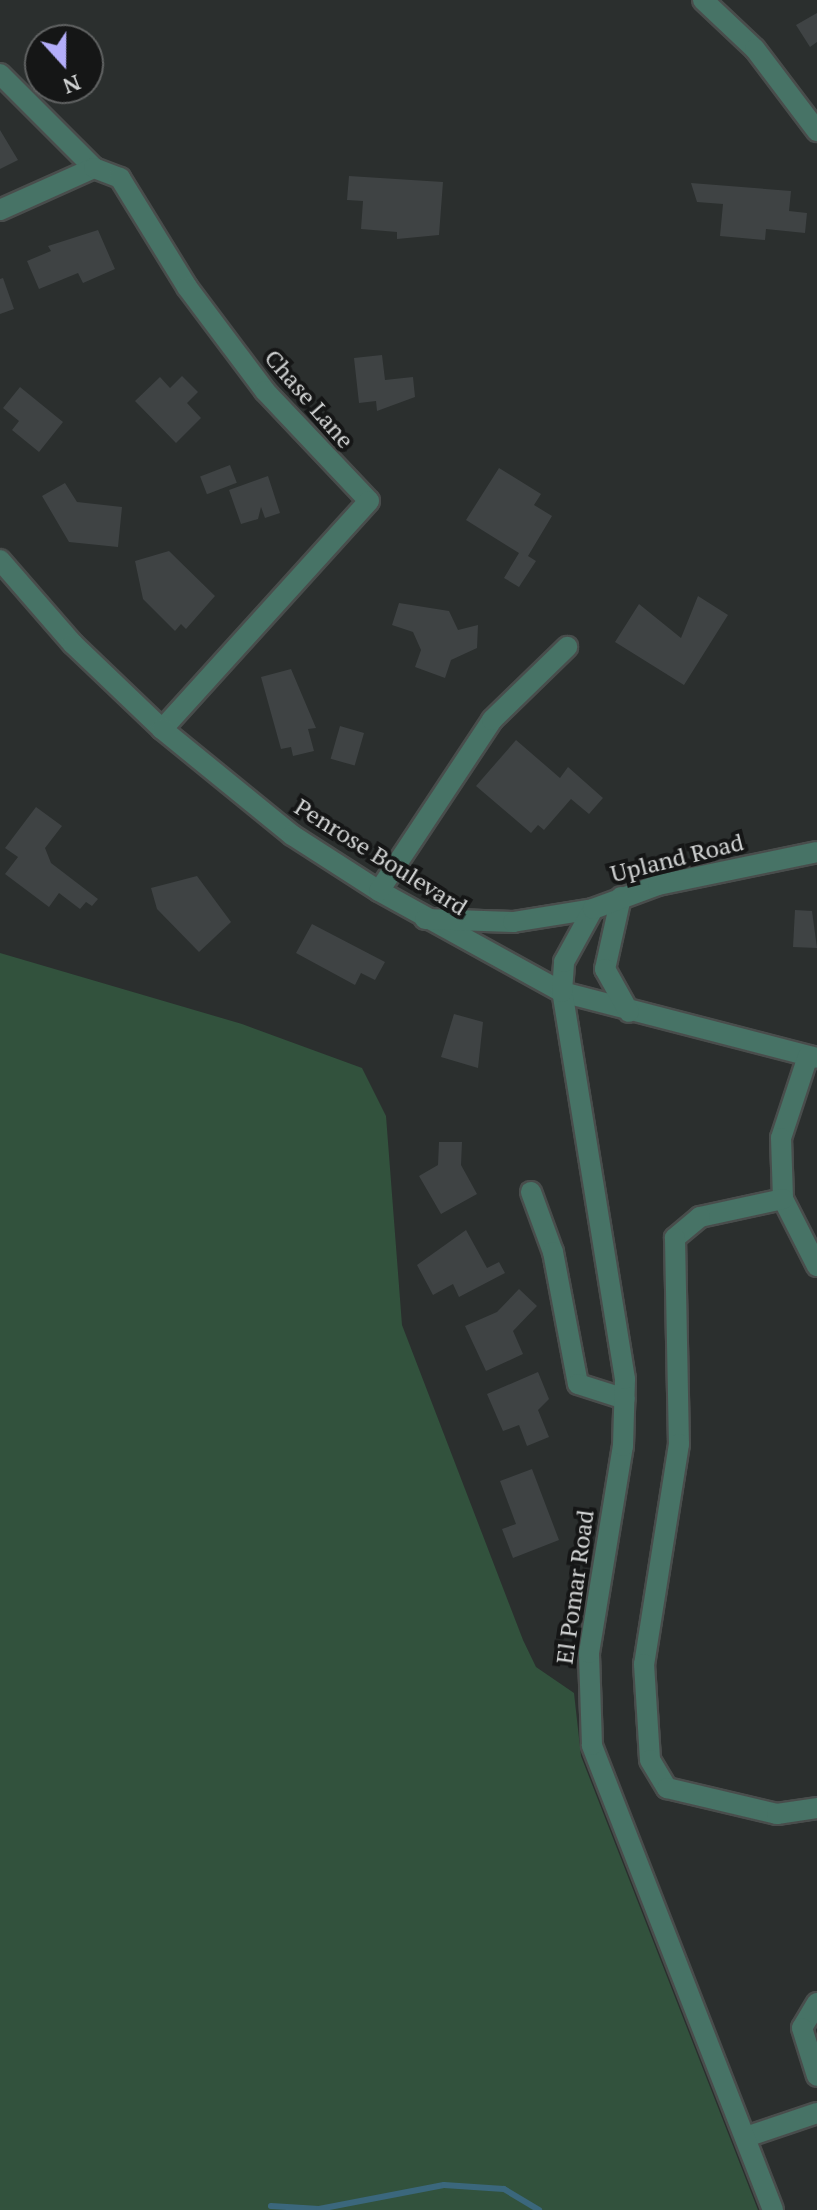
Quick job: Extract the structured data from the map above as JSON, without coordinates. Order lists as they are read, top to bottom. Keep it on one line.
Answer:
{"streets":{"street":["Chase Lane","Penrose Boulevard","Upland Road","El Pomar Road"]},"crossings":[["Chase Lane","Penrose Boulevard"],["Penrose Boulevard","Upland Road"],["Penrose Boulevard","El Pomar Road"],["Upland Road","El Pomar Road"]],"north":"bottom"}
